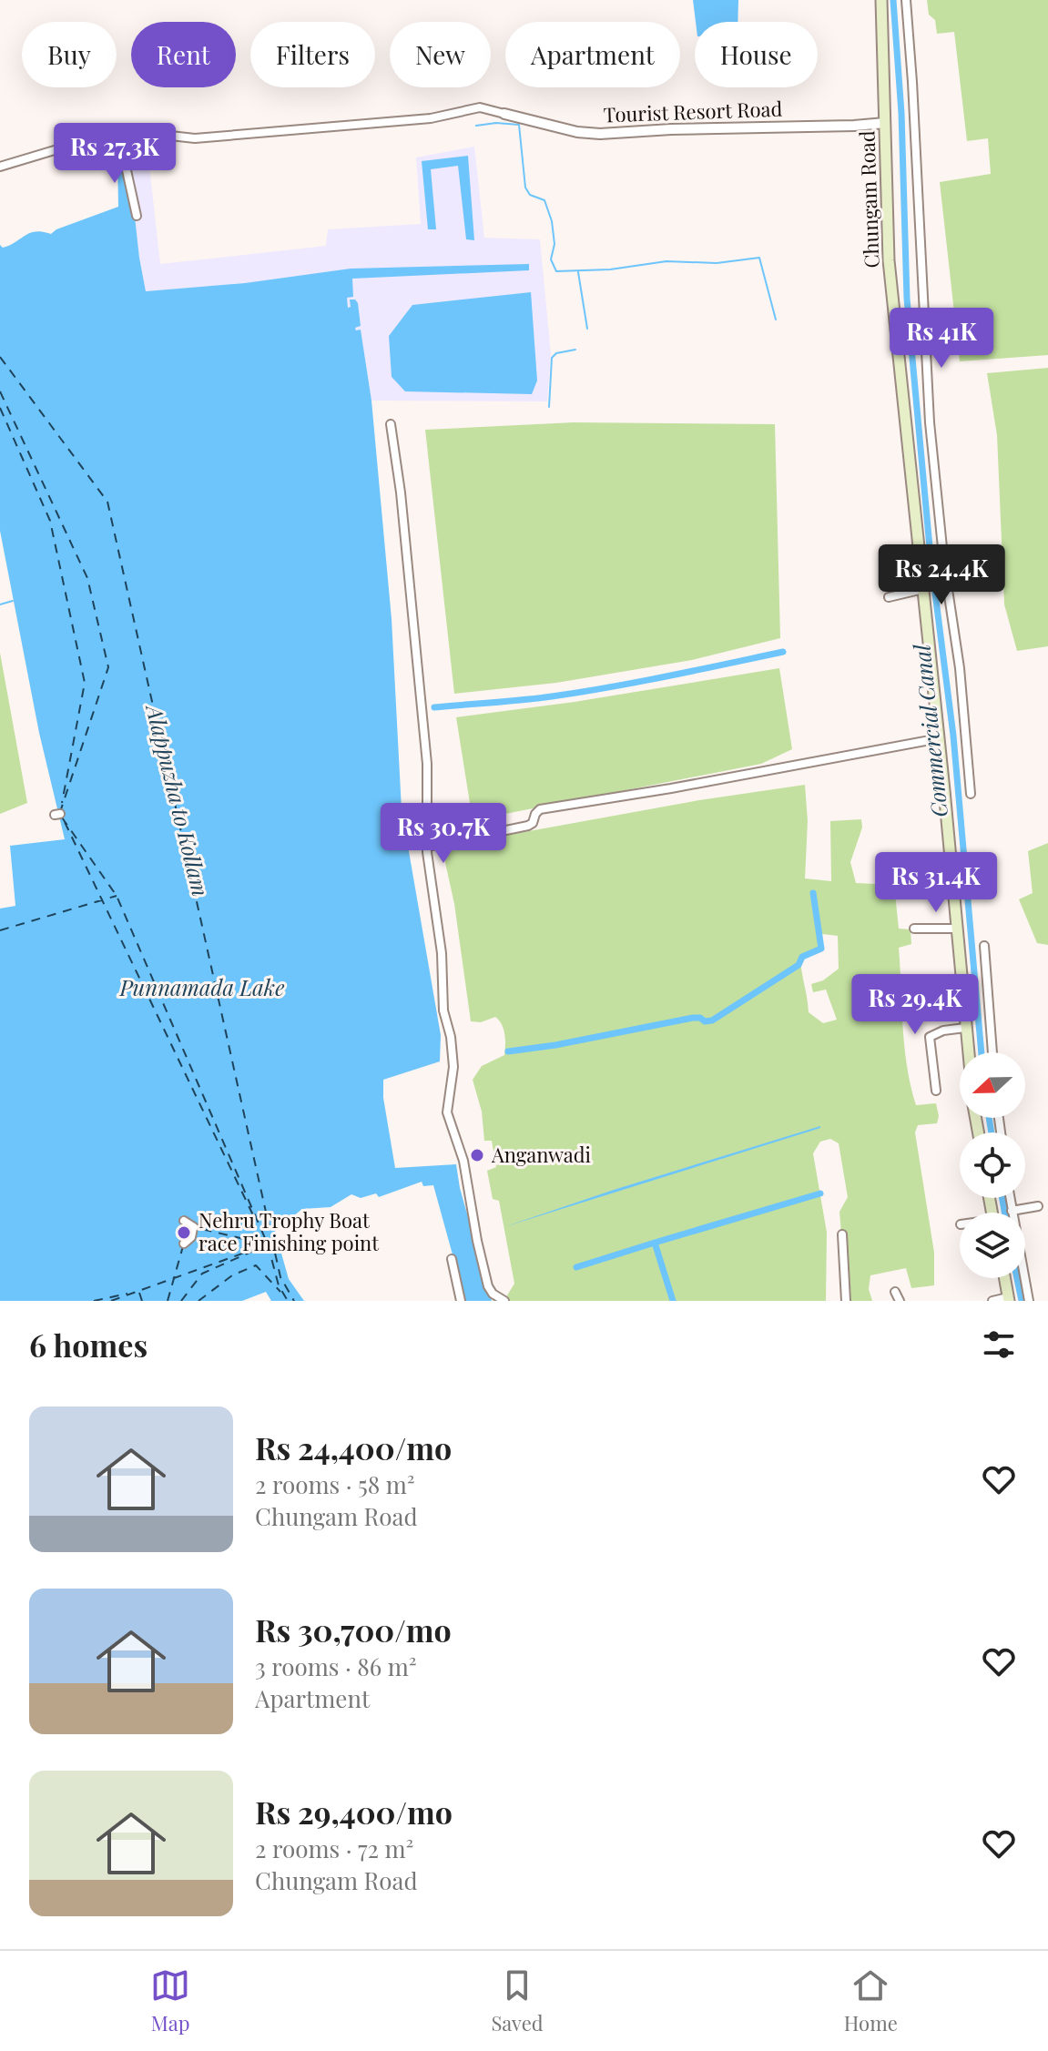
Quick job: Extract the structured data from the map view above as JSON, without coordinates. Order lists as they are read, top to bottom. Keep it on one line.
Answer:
{"streets":{"main road":["Chungam Road"],"street":["Tourist Resort Road"]},"crossings":[["Tourist Resort Road","Chungam Road"]],"water":["Commercial Canal","Alappuzha to Kollam","Punnamada Lake"],"places":["Anganwadi","Nehru Trophy Boat race Finishing point"],"north":"left","page":{"chip":["Buy","Rent","Filters","New","Apartment","House"],"price":["Rs 27.3K","Rs 41K","Rs 24.4K","Rs 30.7K","Rs 31.4K","Rs 29.4K"],"heading":"6 homes","list":[{"name":"Rs 24,400/mo","note":"2 rooms · 58 m² · Chungam Road"},{"name":"Rs 30,700/mo","note":"3 rooms · 86 m² · Apartment"},{"name":"Rs 29,400/mo","note":"2 rooms · 72 m² · Chungam Road"}],"tabs":["Map","Saved","Home"]}}
